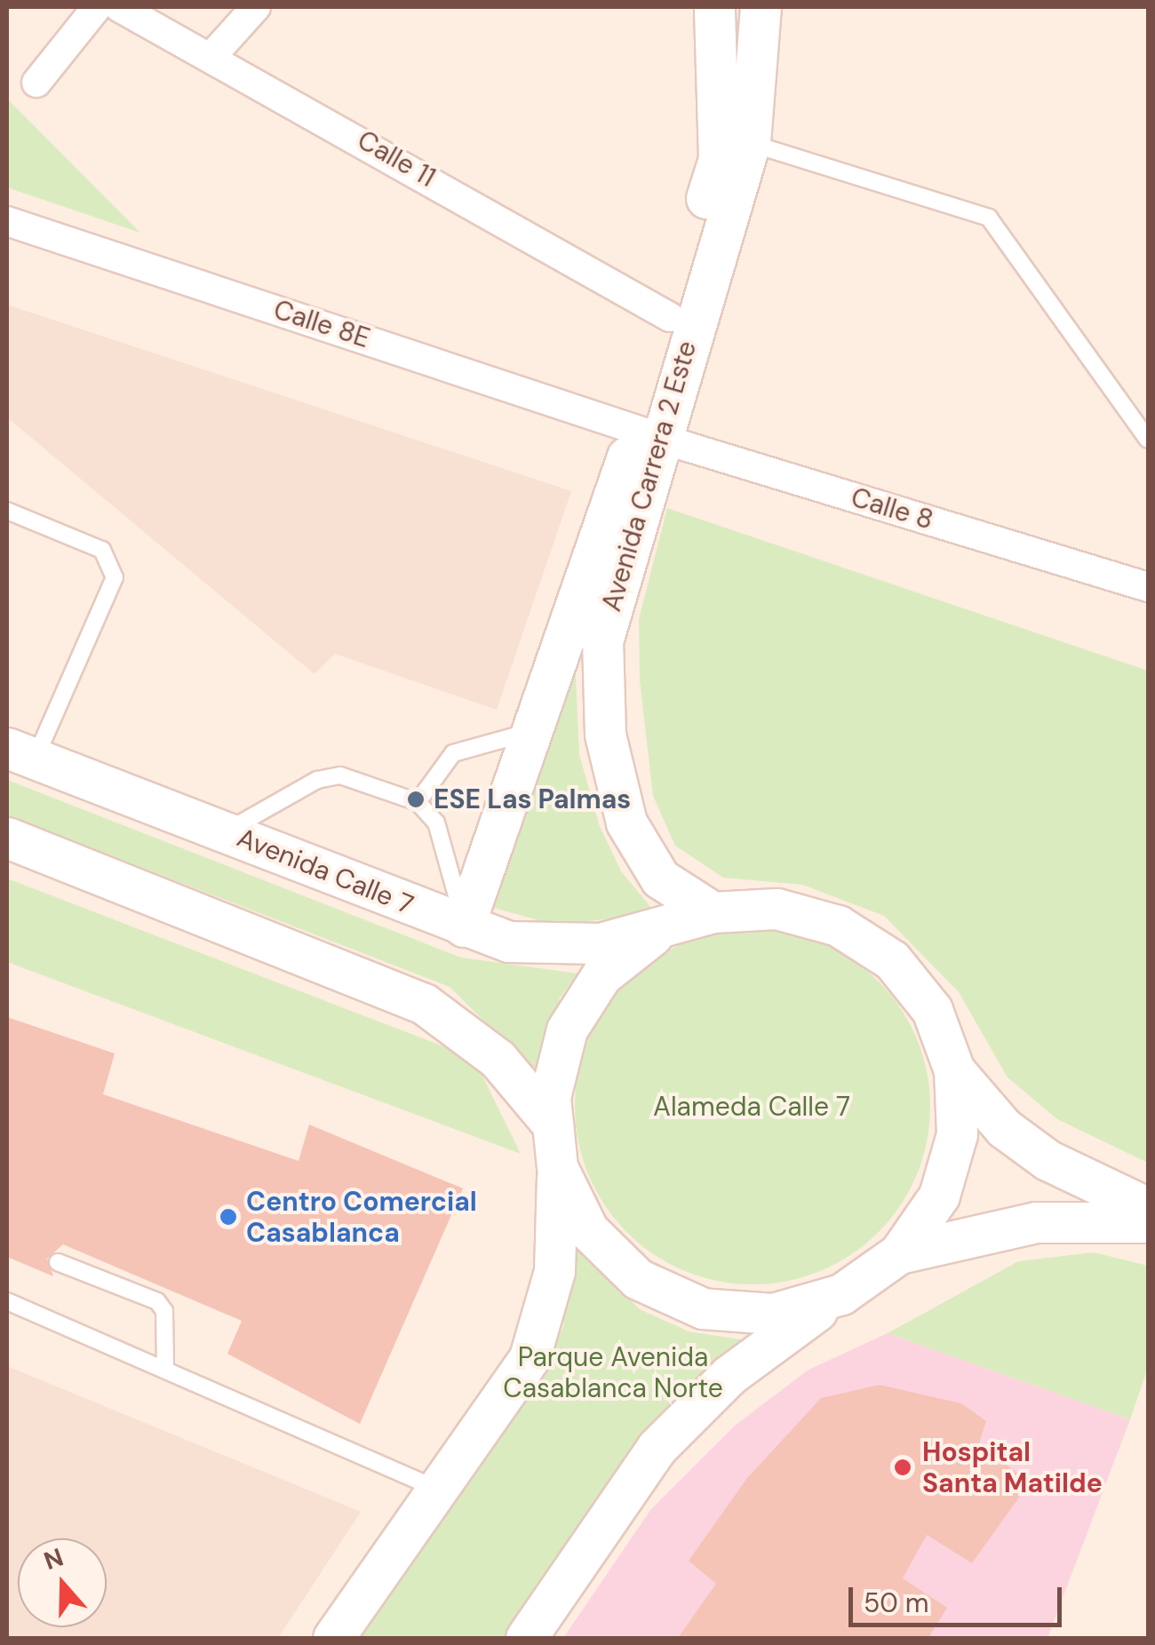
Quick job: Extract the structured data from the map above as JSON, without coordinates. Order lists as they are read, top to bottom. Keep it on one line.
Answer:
{"streets":{"main road":["Avenida Carrera 2 Este","Avenida Calle 7"],"street":["Calle 11","Calle 8E","Calle 8"]},"crossings":[["Calle 11","Avenida Carrera 2 Este"],["Calle 8E","Avenida Carrera 2 Este"],["Calle 8E","Calle 8"],["Avenida Carrera 2 Este","Calle 8"],["Avenida Carrera 2 Este","Avenida Calle 7"]],"parks":["Alameda Calle 7","Parque Avenida Casablanca Norte"],"places":["ESE Las Palmas","Centro Comercial Casablanca","Hospital Santa Matilde"],"scale_bar":"50 m","north":"top"}
